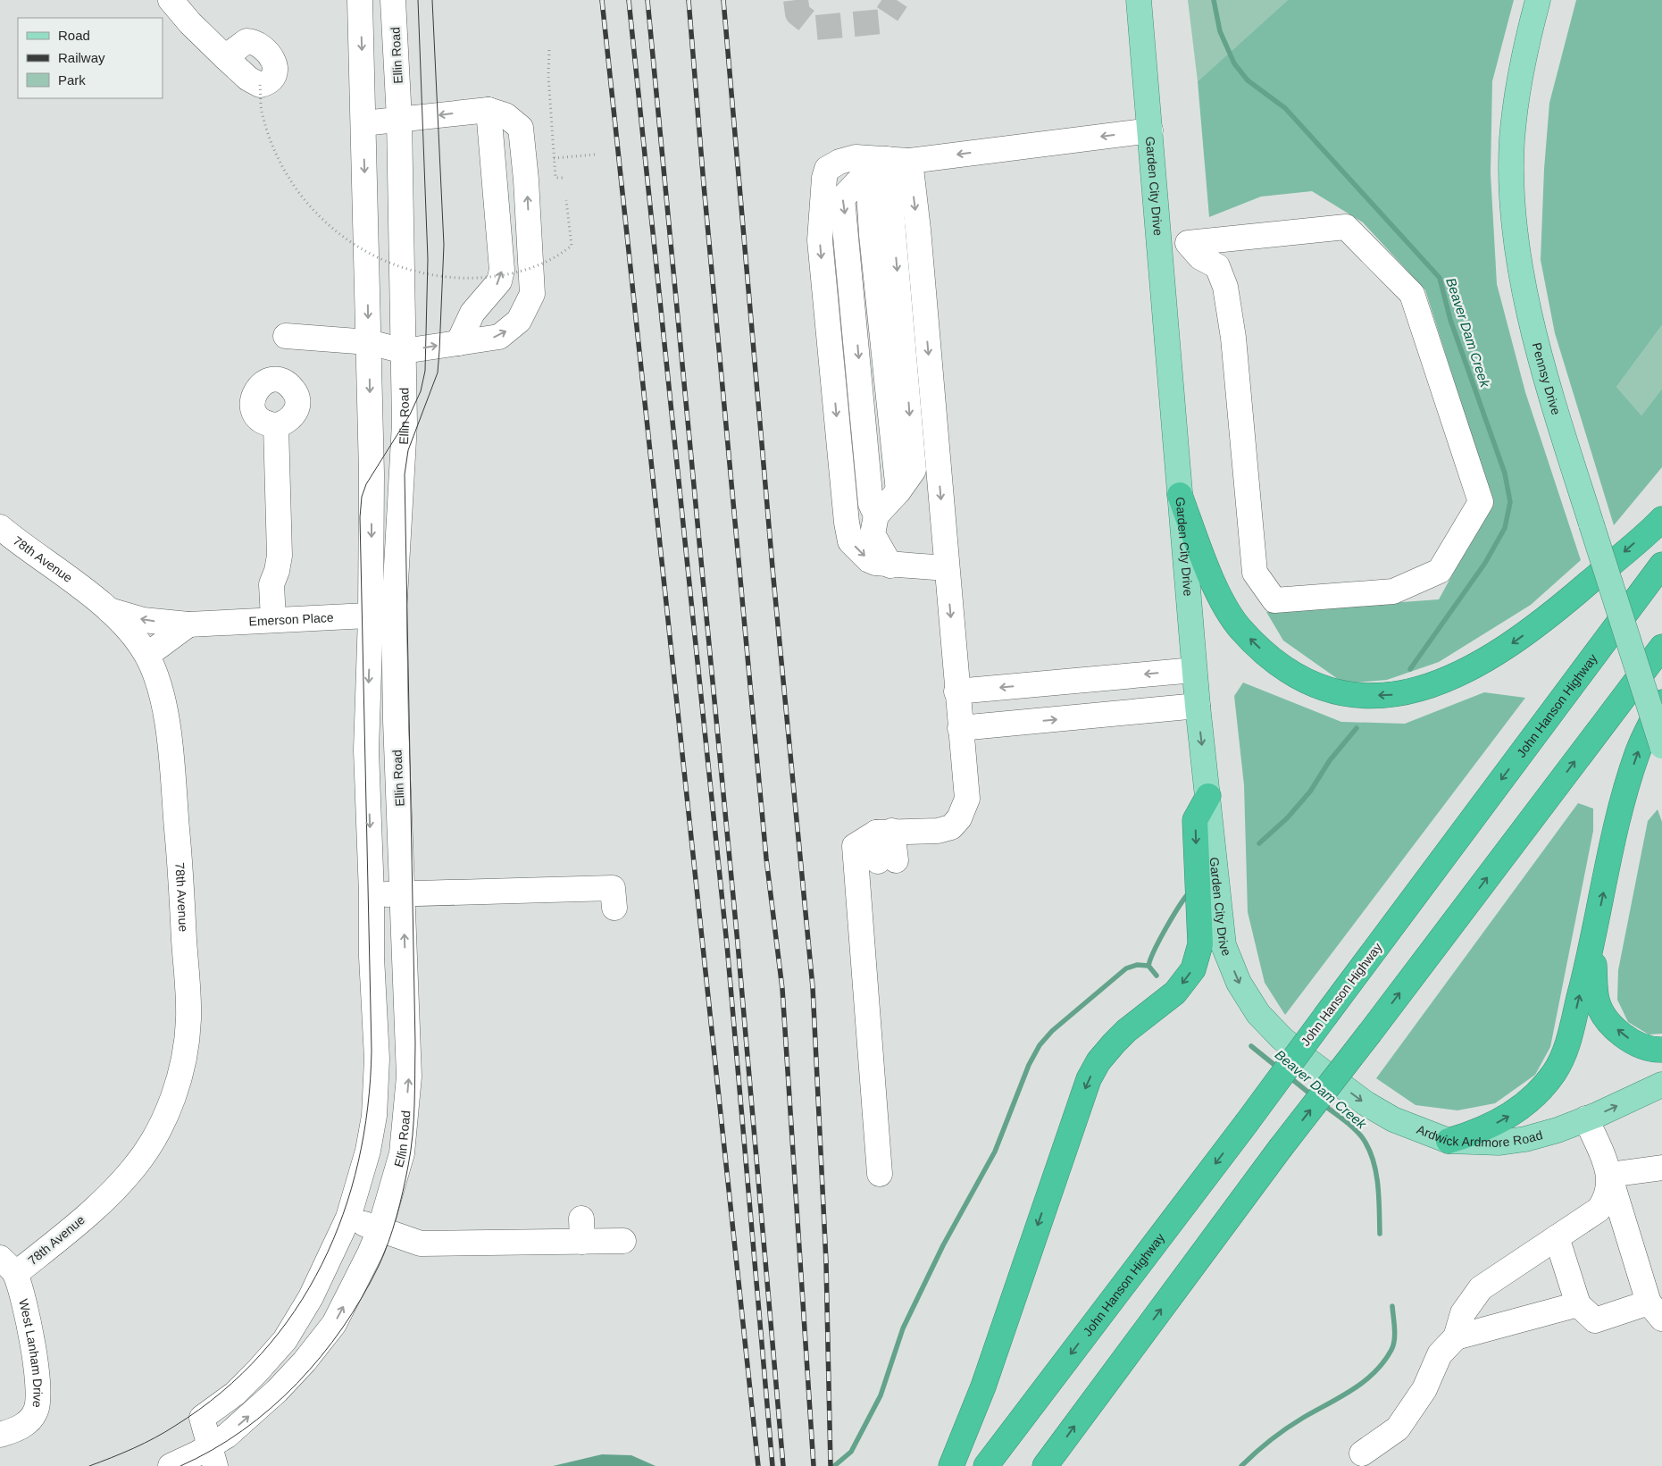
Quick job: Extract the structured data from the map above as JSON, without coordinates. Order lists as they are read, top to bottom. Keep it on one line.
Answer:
{"streets":{"highway":["John Hanson Highway"],"main road":["Garden City Drive","Pennsy Drive","Ardwick Ardmore Road"],"street":["Ellin Road","78th Avenue","Emerson Place","West Lanham Drive"]},"crossings":[["Ellin Road","Emerson Place"],["Garden City Drive","Ardwick Ardmore Road"],["78th Avenue","Emerson Place"],["78th Avenue","West Lanham Drive"]],"one_way":["Ardwick Ardmore Road"],"water":["Beaver Dam Creek"],"legend":["Road","Railway","Park"]}
